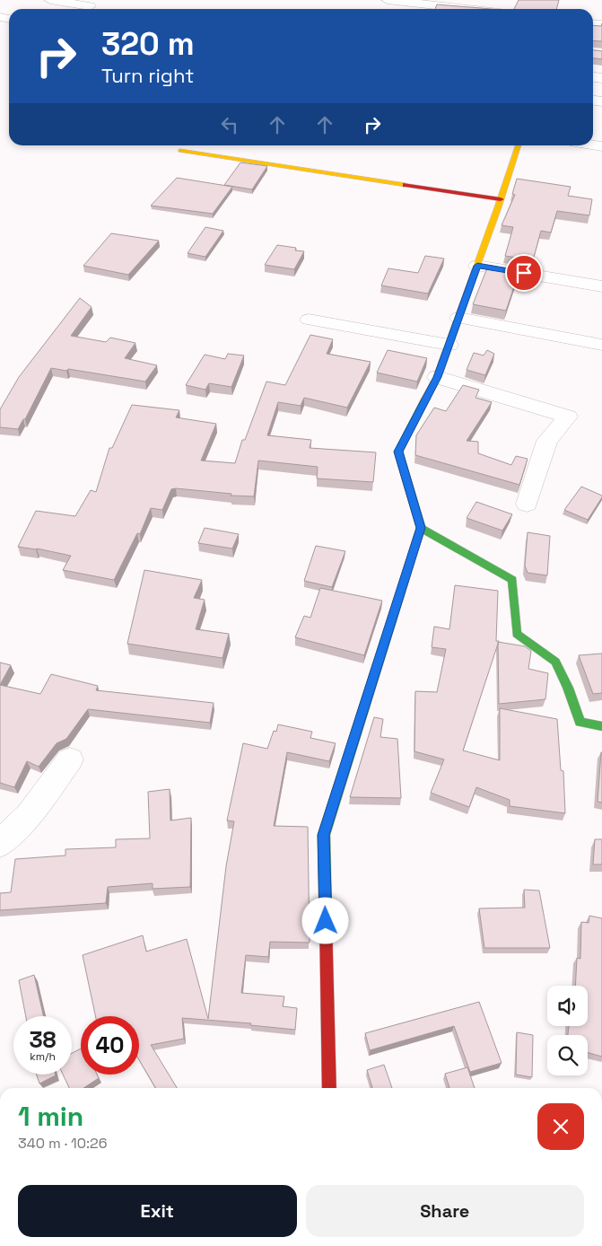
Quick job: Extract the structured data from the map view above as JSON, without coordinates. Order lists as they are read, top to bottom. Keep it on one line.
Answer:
{"page":{"turn":["320 m","Turn right"],"speed":"38 km/h","limit":"40","heading":["1 min","340 m · 10:26"],"buttons":["Exit","Share"]}}
